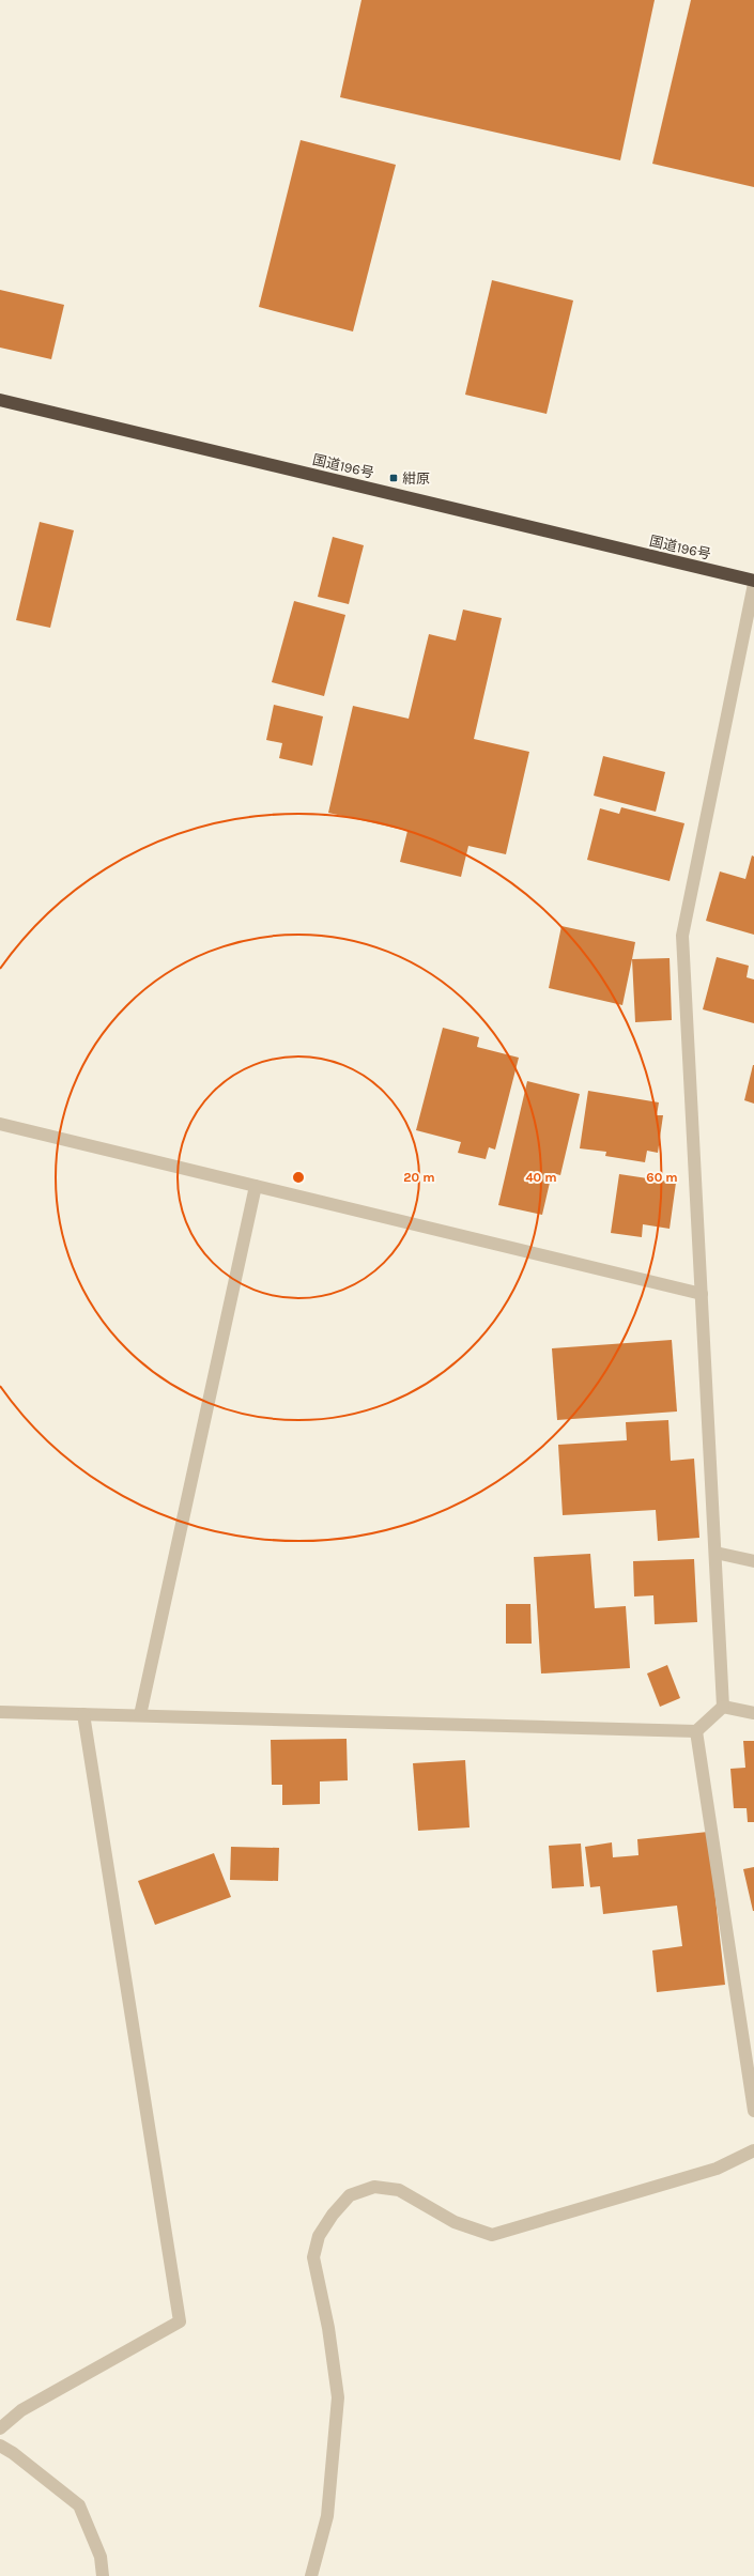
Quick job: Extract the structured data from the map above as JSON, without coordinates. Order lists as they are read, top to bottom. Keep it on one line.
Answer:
{"streets":{"highway":["国道196号"]},"places":{"transit":["紺原"]},"rings":["20 m","40 m","60 m"]}
